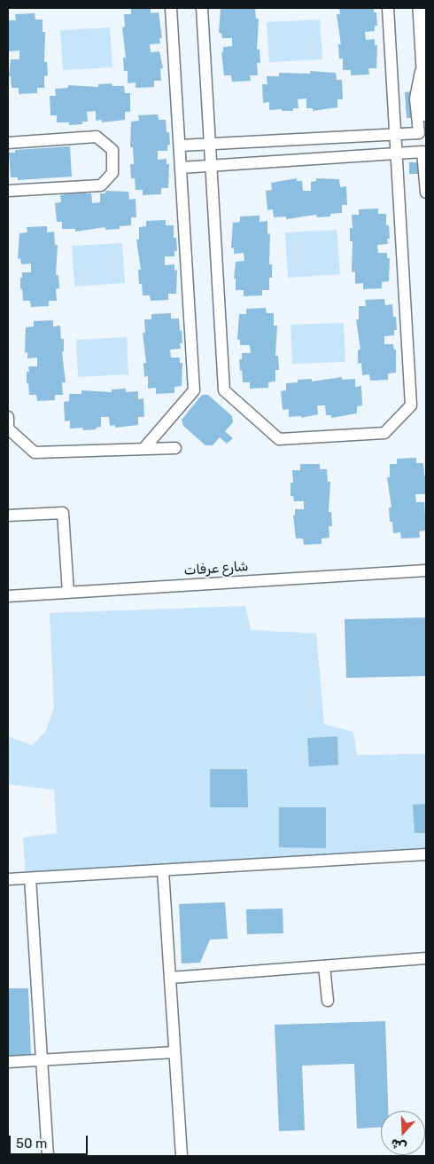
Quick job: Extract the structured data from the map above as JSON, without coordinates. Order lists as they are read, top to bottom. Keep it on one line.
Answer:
{"streets":{"street":["شارع عرفات"]},"scale_bar":"50 m","north":"bottom"}
